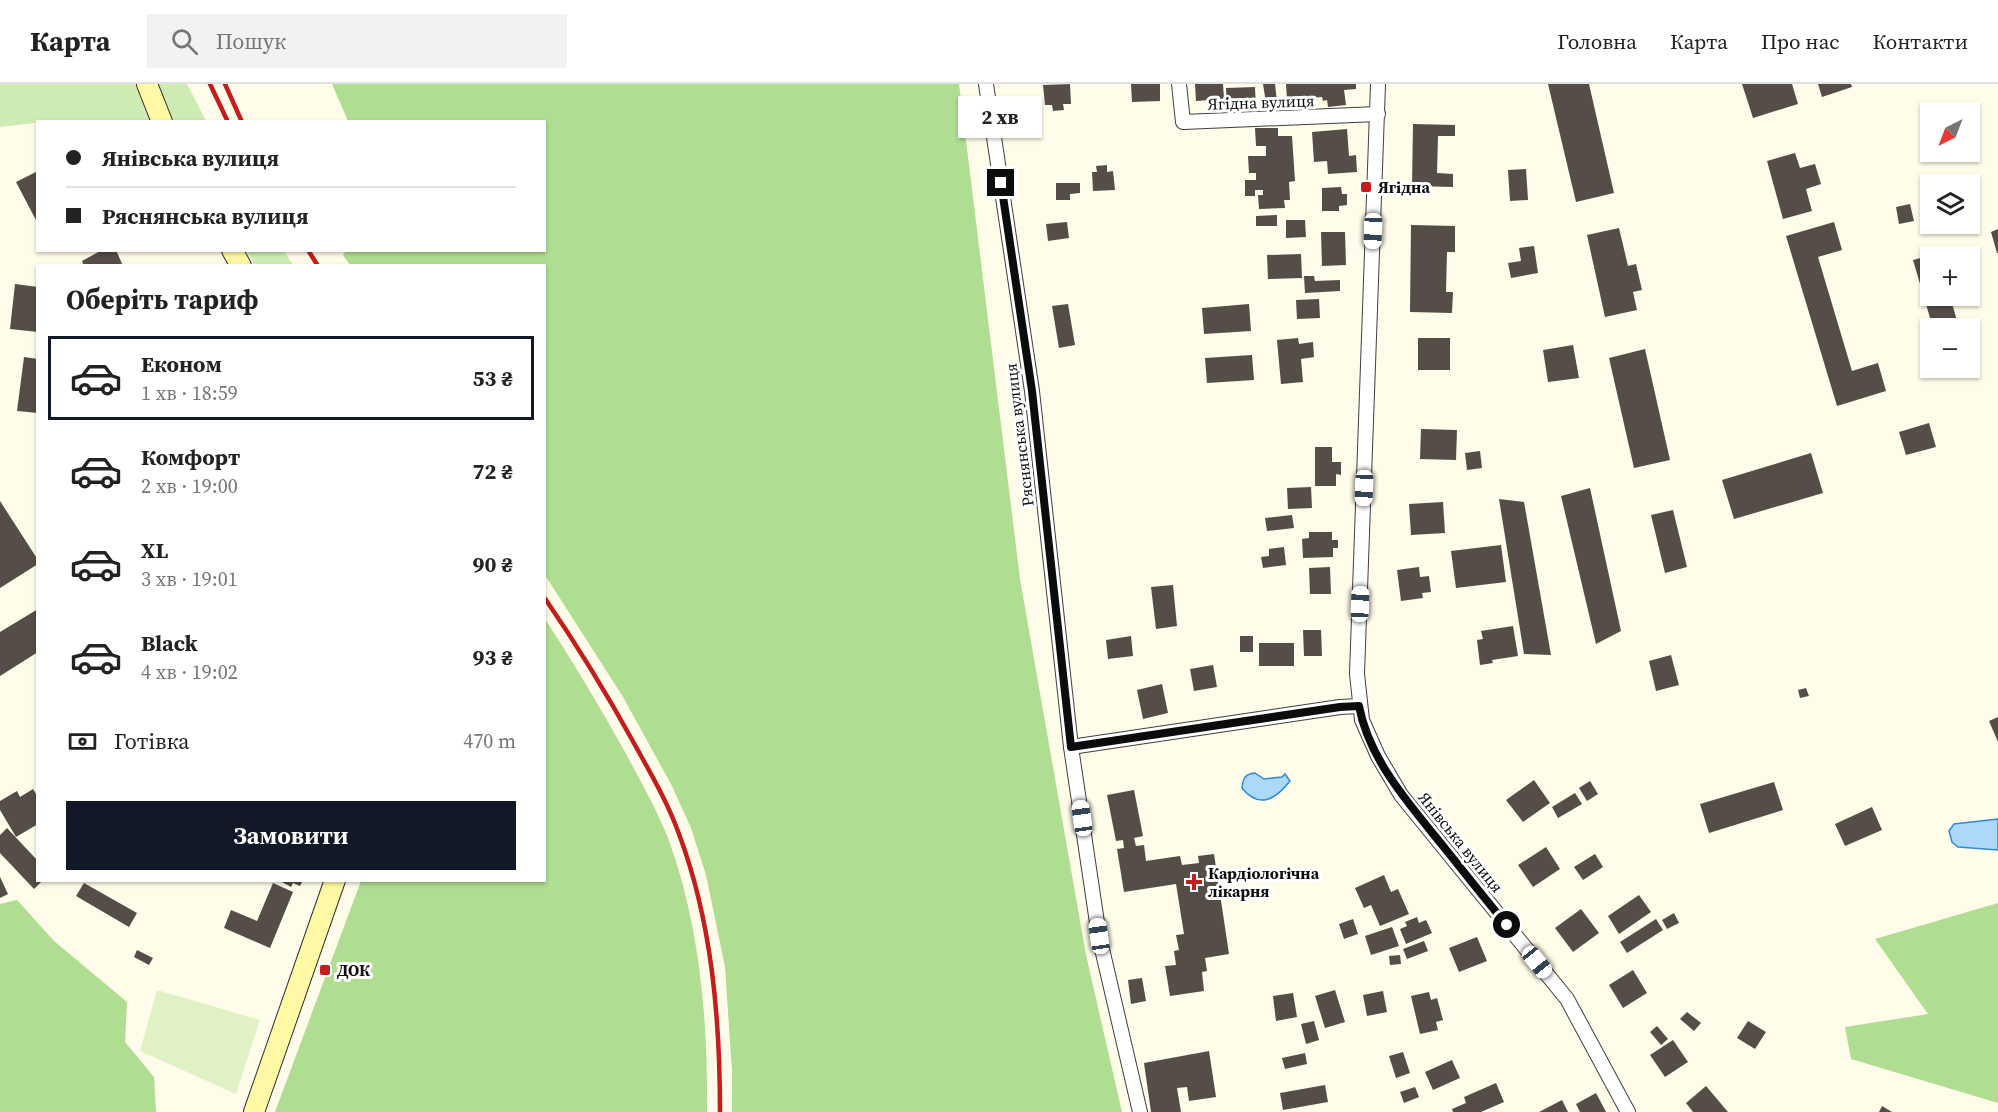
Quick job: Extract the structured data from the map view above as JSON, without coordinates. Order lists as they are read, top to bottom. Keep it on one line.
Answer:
{"streets":{"street":["Ягідна вулиця","Ряснянська вулиця","Янівська вулиця"]},"crossings":[["Ягідна вулиця","Янівська вулиця"]],"places":{"transit":["Ягідна","ДОК"],"health":["Кардіологічна лікарня"]},"north":"bottom left","page":{"header":"Карта","search":"Пошук","nav":["Головна","Карта","Про нас","Контакти"],"bubble":"2 хв","map_buttons":["+","−"],"banner":["Янівська вулиця","Ряснянська вулиця"],"heading":"Оберіть тариф","list":[{"name":"Економ","note":"1 хв · 18:59","value":"53 ₴"},{"name":"Комфорт","note":"2 хв · 19:00","value":"72 ₴"},{"name":"XL","note":"3 хв · 19:01","value":"90 ₴"},{"name":"Black","note":"4 хв · 19:02","value":"93 ₴"}],"pay":["Готівка","470 m"],"buttons":"Замовити"}}
